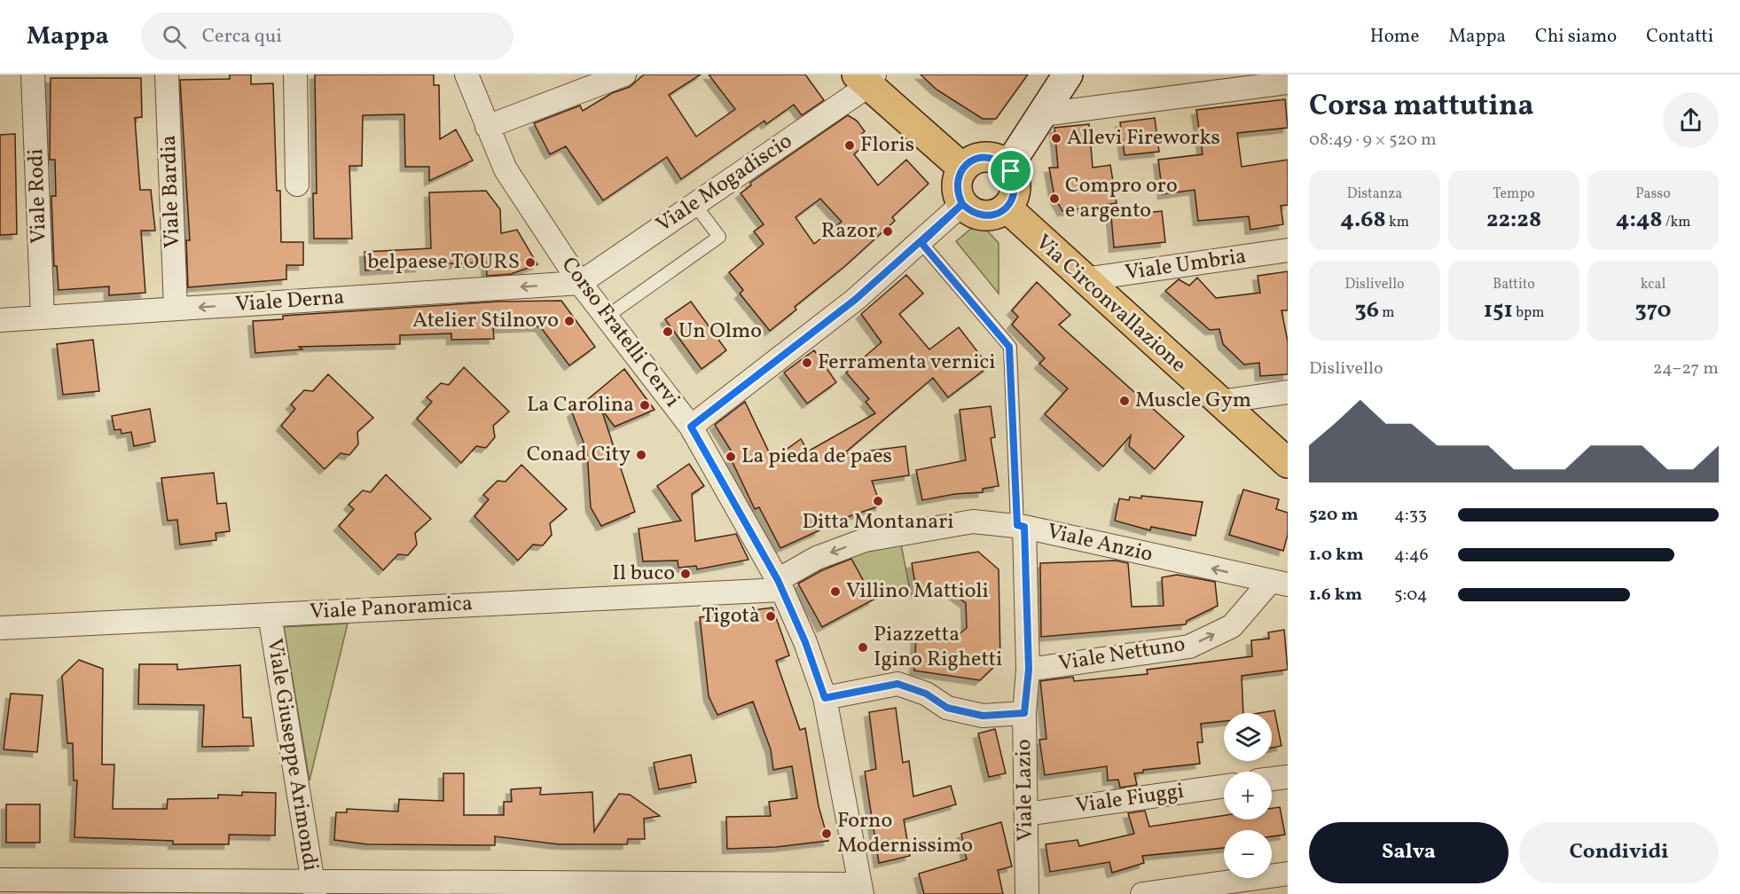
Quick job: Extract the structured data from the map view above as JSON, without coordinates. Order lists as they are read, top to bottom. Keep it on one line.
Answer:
{"streets":{"main road":["Via Circonvallazione"],"street":["Viale Mogadiscio","Viale Bardia","Viale Rodi","Viale Umbria","Viale Derna","Corso Fratelli Cervi","Viale Anzio","Viale Panoramica","Viale Nettuno","Viale Giuseppe Arimondi","Viale Lazio","Viale Fiuggi"]},"crossings":[["Viale Mogadiscio","Viale Derna"],["Viale Mogadiscio","Corso Fratelli Cervi"],["Viale Bardia","Viale Derna"],["Viale Rodi","Viale Derna"],["Viale Umbria","Via Circonvallazione"],["Viale Derna","Corso Fratelli Cervi"],["Corso Fratelli Cervi","Viale Anzio"],["Corso Fratelli Cervi","Viale Panoramica"],["Viale Anzio","Viale Panoramica"],["Viale Anzio","Viale Nettuno"],["Viale Anzio","Viale Lazio"],["Viale Panoramica","Viale Giuseppe Arimondi"],["Viale Nettuno","Viale Lazio"],["Viale Lazio","Viale Fiuggi"]],"one_way":["Viale Derna","Viale Nettuno"],"places":["Allevi Fireworks","Floris","Compro oro e argento","Razor","belpaese TOURS","Atelier Stilnovo","Un Olmo","Ferramenta vernici","Muscle Gym","La Carolina","Conad City","La pieda de paes","Ditta Montanari","Il buco","Villino Mattioli","Tigotà","Piazzetta Igino Righetti","Forno Modernissimo"],"page":{"header":"Mappa","search":"Cerca qui","nav":["Home","Mappa","Chi siamo","Contatti"],"heading":["Corsa mattutina","08:49 · 9 × 520 m"],"stats":[["Distanza","4.68 km"],["Tempo","22:28"],["Passo","4:48 /km"],["Dislivello","36 m"],["Battito","151 bpm"],["kcal","370"]],"chart":["Dislivello","24–27 m"],"list":[{"name":"520 m","note":"4:33"},{"name":"1.0 km","note":"4:46"},{"name":"1.6 km","note":"5:04"}],"map_buttons":["+","−"],"buttons":["Salva","Condividi"]}}
